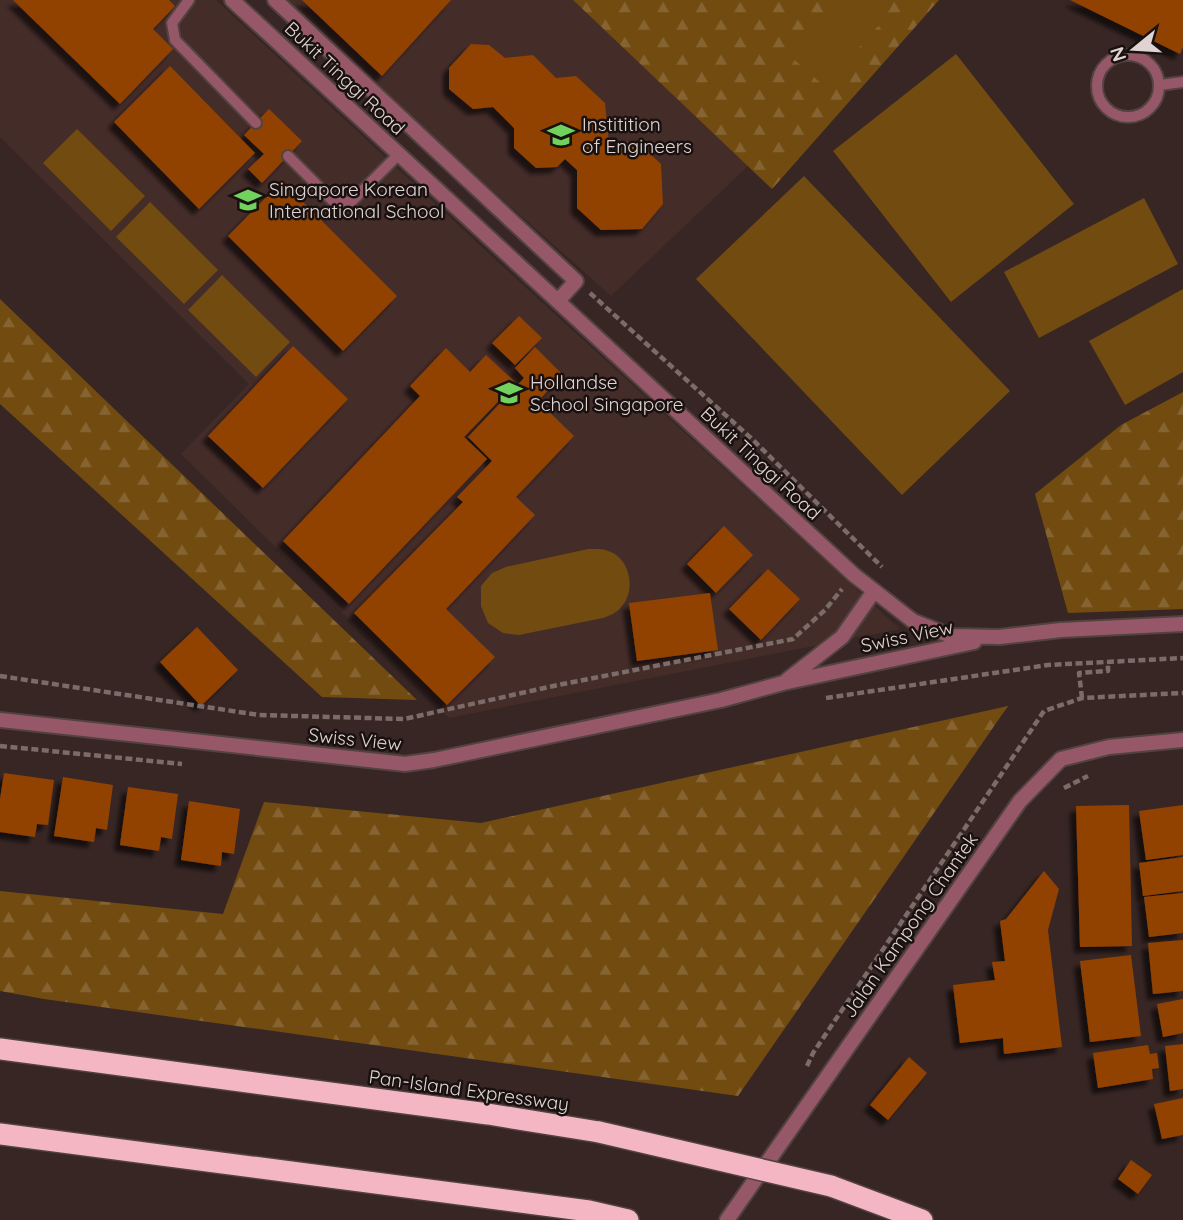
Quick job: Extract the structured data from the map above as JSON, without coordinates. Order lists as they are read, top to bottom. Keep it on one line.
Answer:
{"streets":{"highway":["Pan-Island Expressway"],"street":["Bukit Tinggi Road","Swiss View","Jalan Kampong Chantek"]},"crossings":[["Bukit Tinggi Road","Swiss View"]],"places":{"school or university":["Institition of Engineers","Singapore Korean International School","Hollandse School Singapore"]},"north":"left"}
